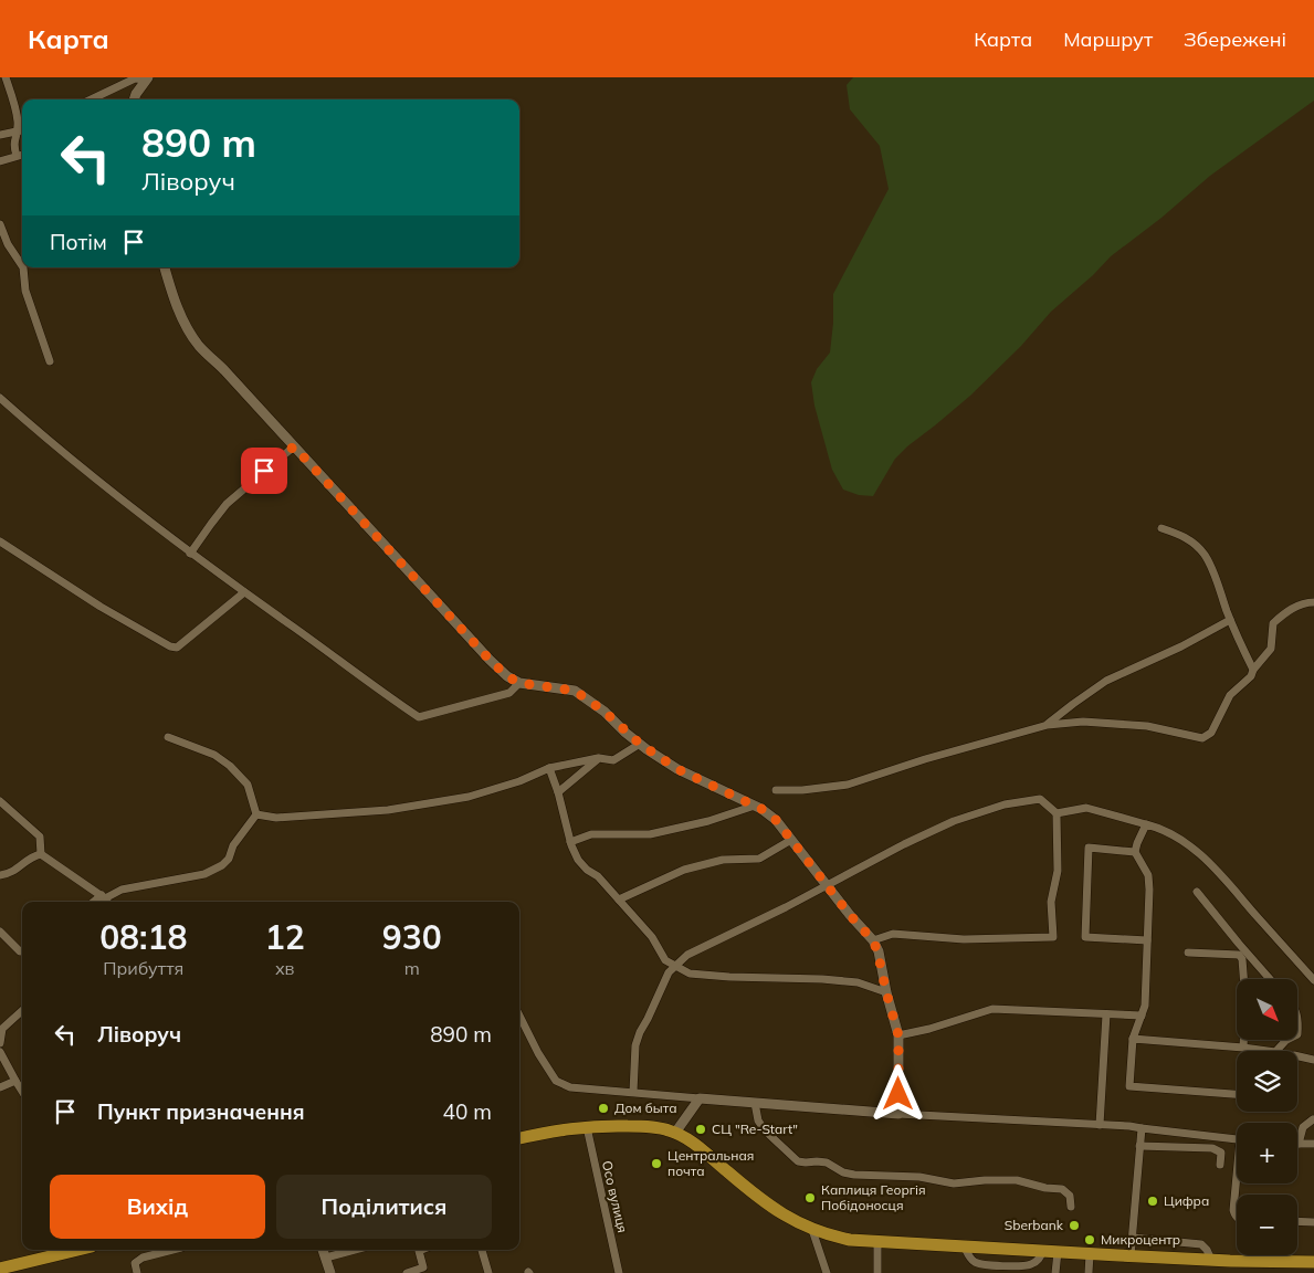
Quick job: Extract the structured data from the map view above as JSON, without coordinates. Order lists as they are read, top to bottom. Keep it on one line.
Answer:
{"streets":{"street":["Осо вулиця"]},"places":["Дом быта","СЦ \"Re-Start\"","Центральная почта","Каплиця Георгія Побідоносця","Цифра","Sberbank","Микроцентр"],"north":"bottom right","page":{"header":"Карта","nav":["Карта","Маршрут","Збережені"],"turn":["890 m","Ліворуч"],"then":"Потім","eta":["08:18","Прибуття","12","хв","930","m"],"map_buttons":["+","−"],"list":[{"name":"Ліворуч","value":"890 m"},{"name":"Пункт призначення","value":"40 m"}],"buttons":["Вихід","Поділитися"]}}
